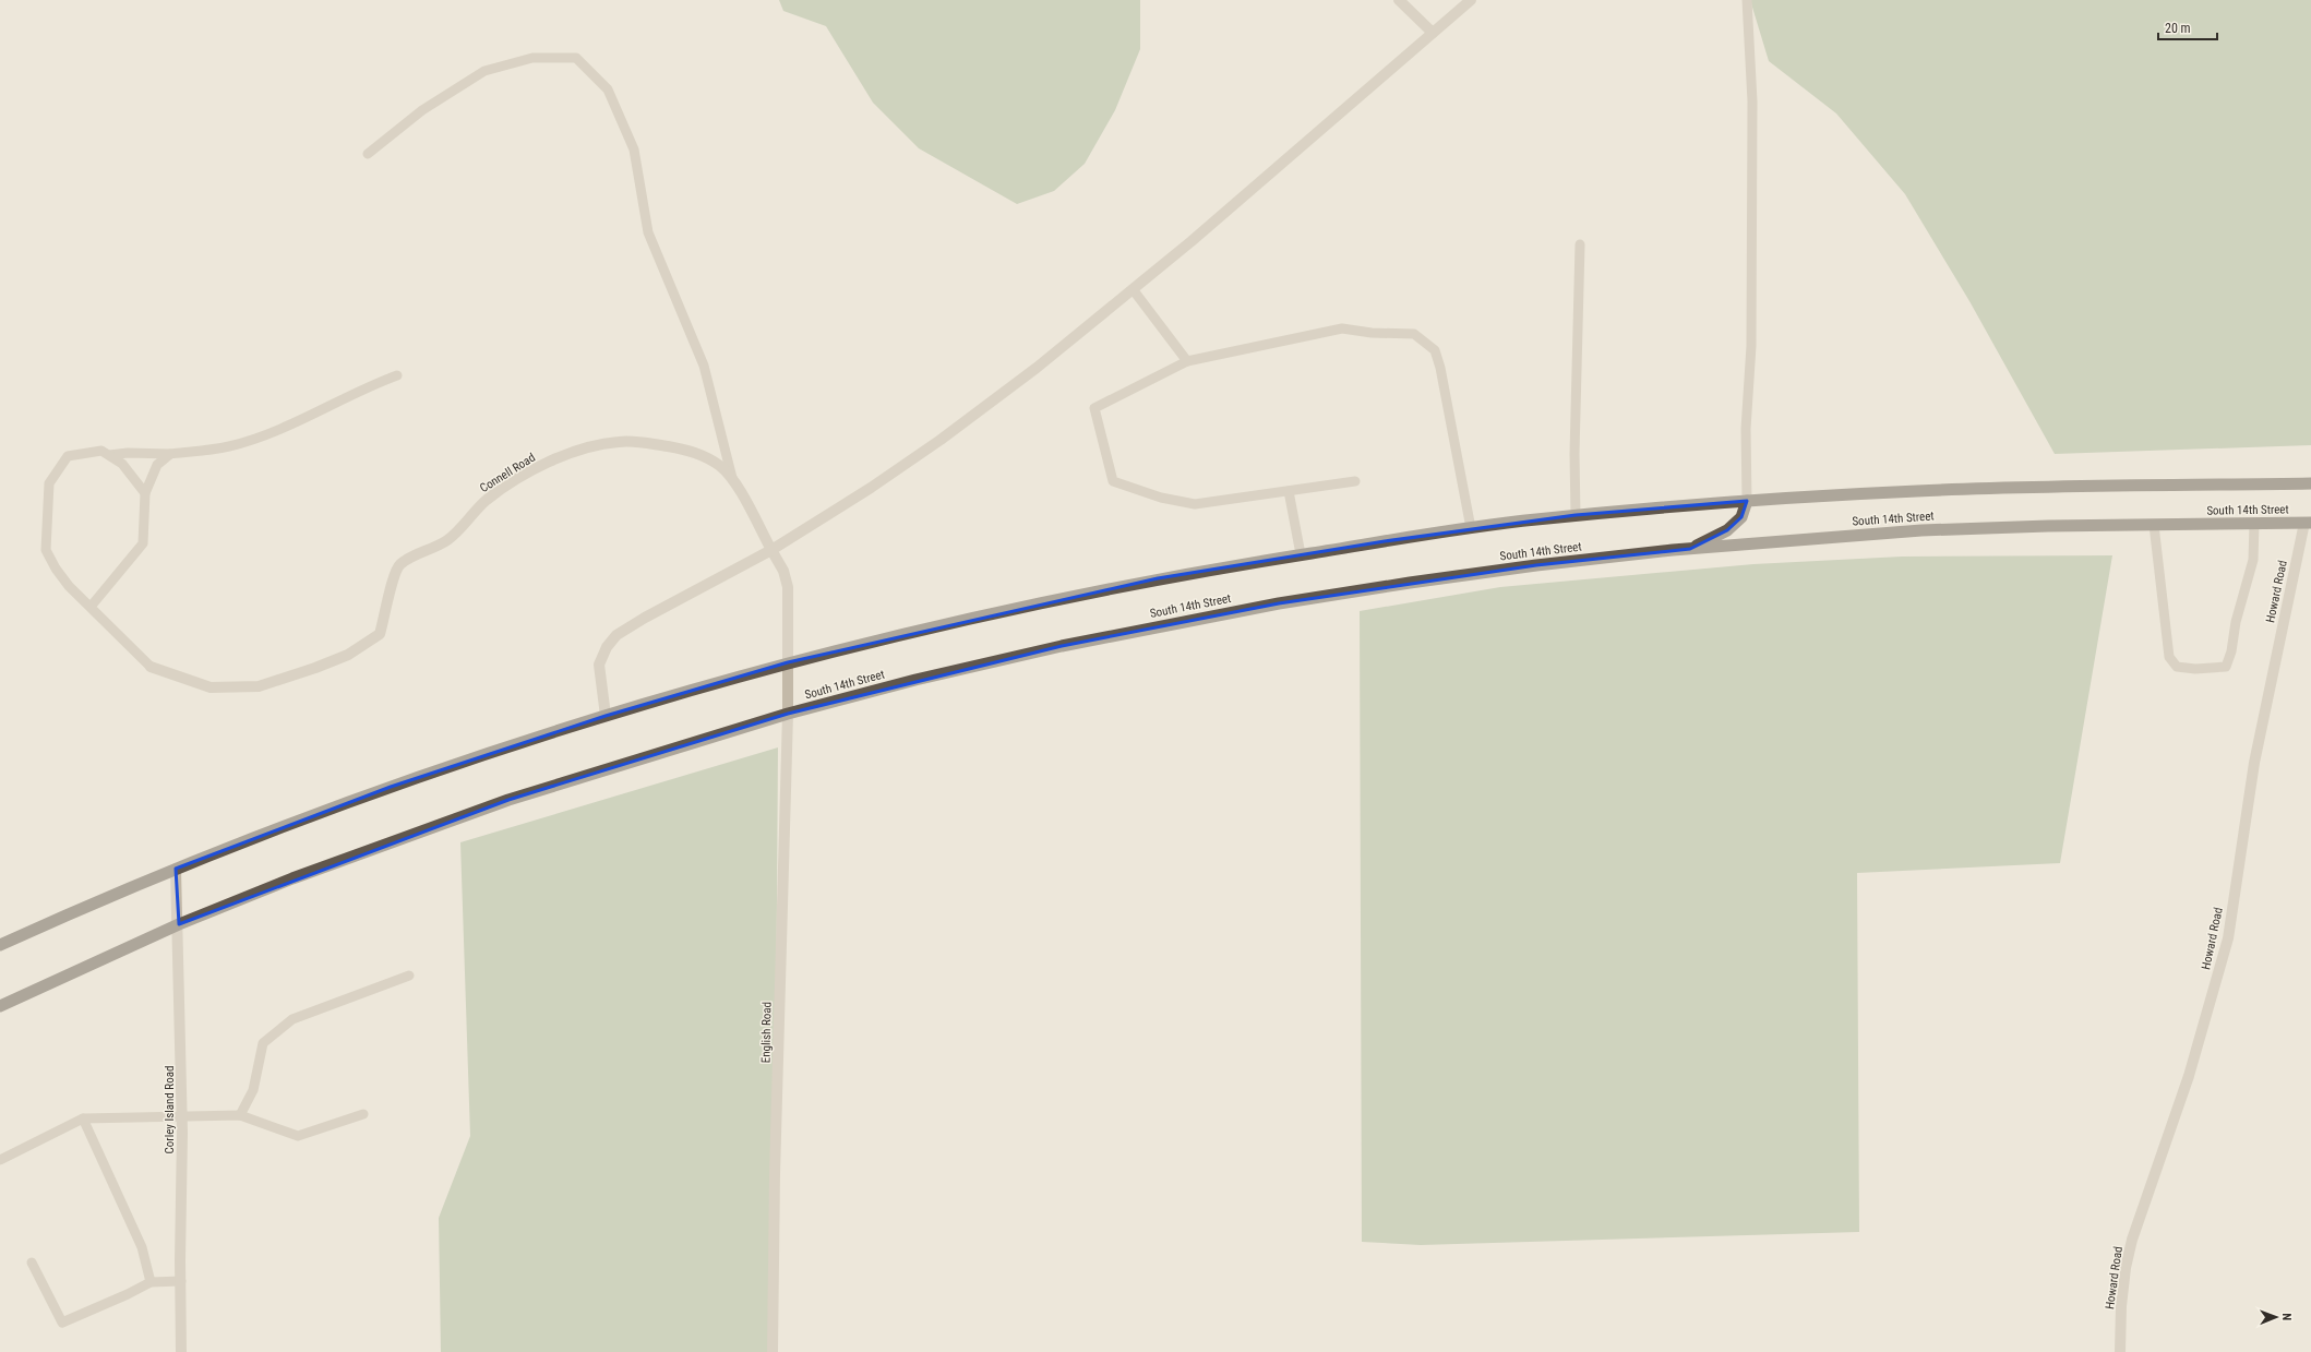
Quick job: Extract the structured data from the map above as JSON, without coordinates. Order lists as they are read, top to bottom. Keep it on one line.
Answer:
{"streets":{"highway":["South 14th Street"],"street":["Connell Road","Howard Road","English Road","Corley Island Road"]},"crossings":[["Connell Road","South 14th Street"],["Connell Road","English Road"],["South 14th Street","Howard Road"],["South 14th Street","English Road"],["South 14th Street","Corley Island Road"]],"scale_bar":"20 m","north":"right"}
